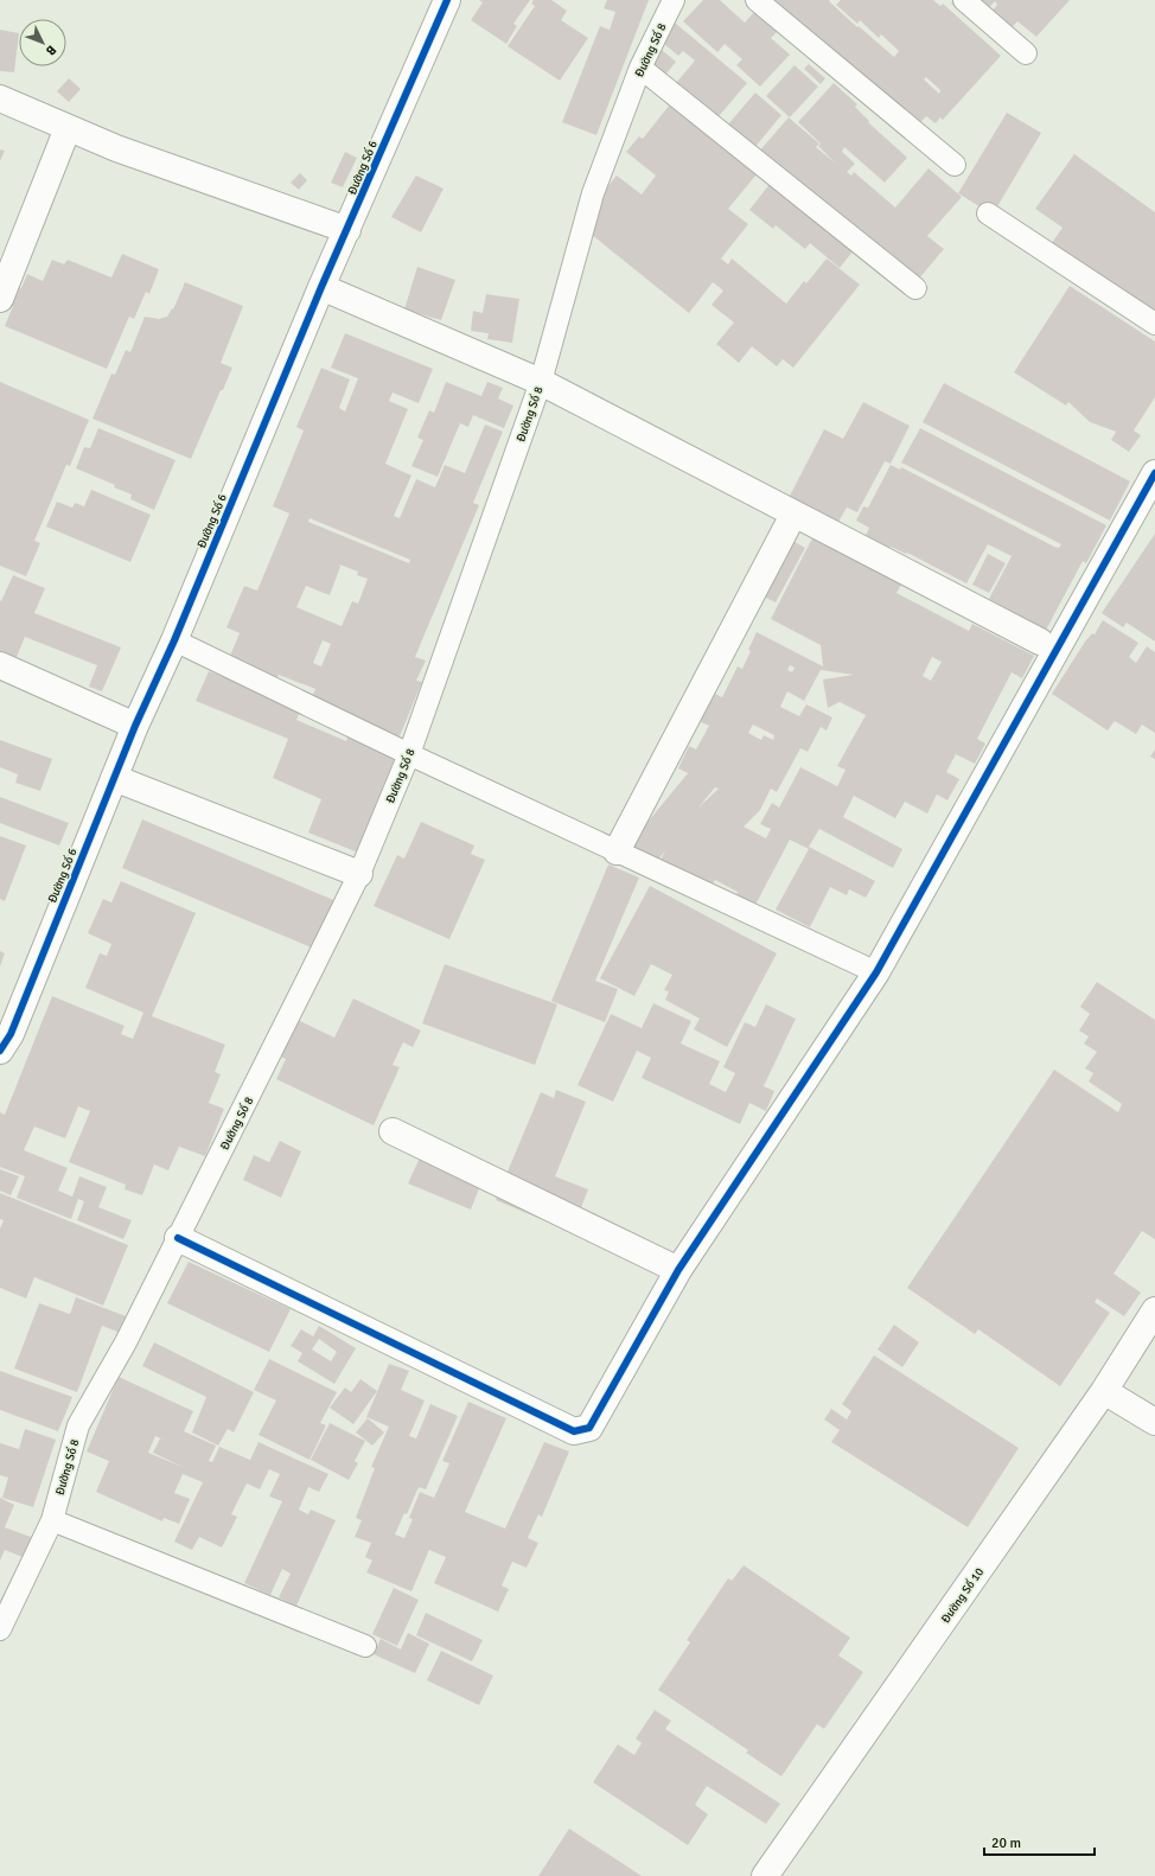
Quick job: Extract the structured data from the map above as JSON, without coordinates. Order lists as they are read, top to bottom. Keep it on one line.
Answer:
{"streets":{"street":["Đường Số 6","Đường Số 10"],"lane":["Đường Số 8"]},"scale_bar":"20 m","north":"bottom right"}
